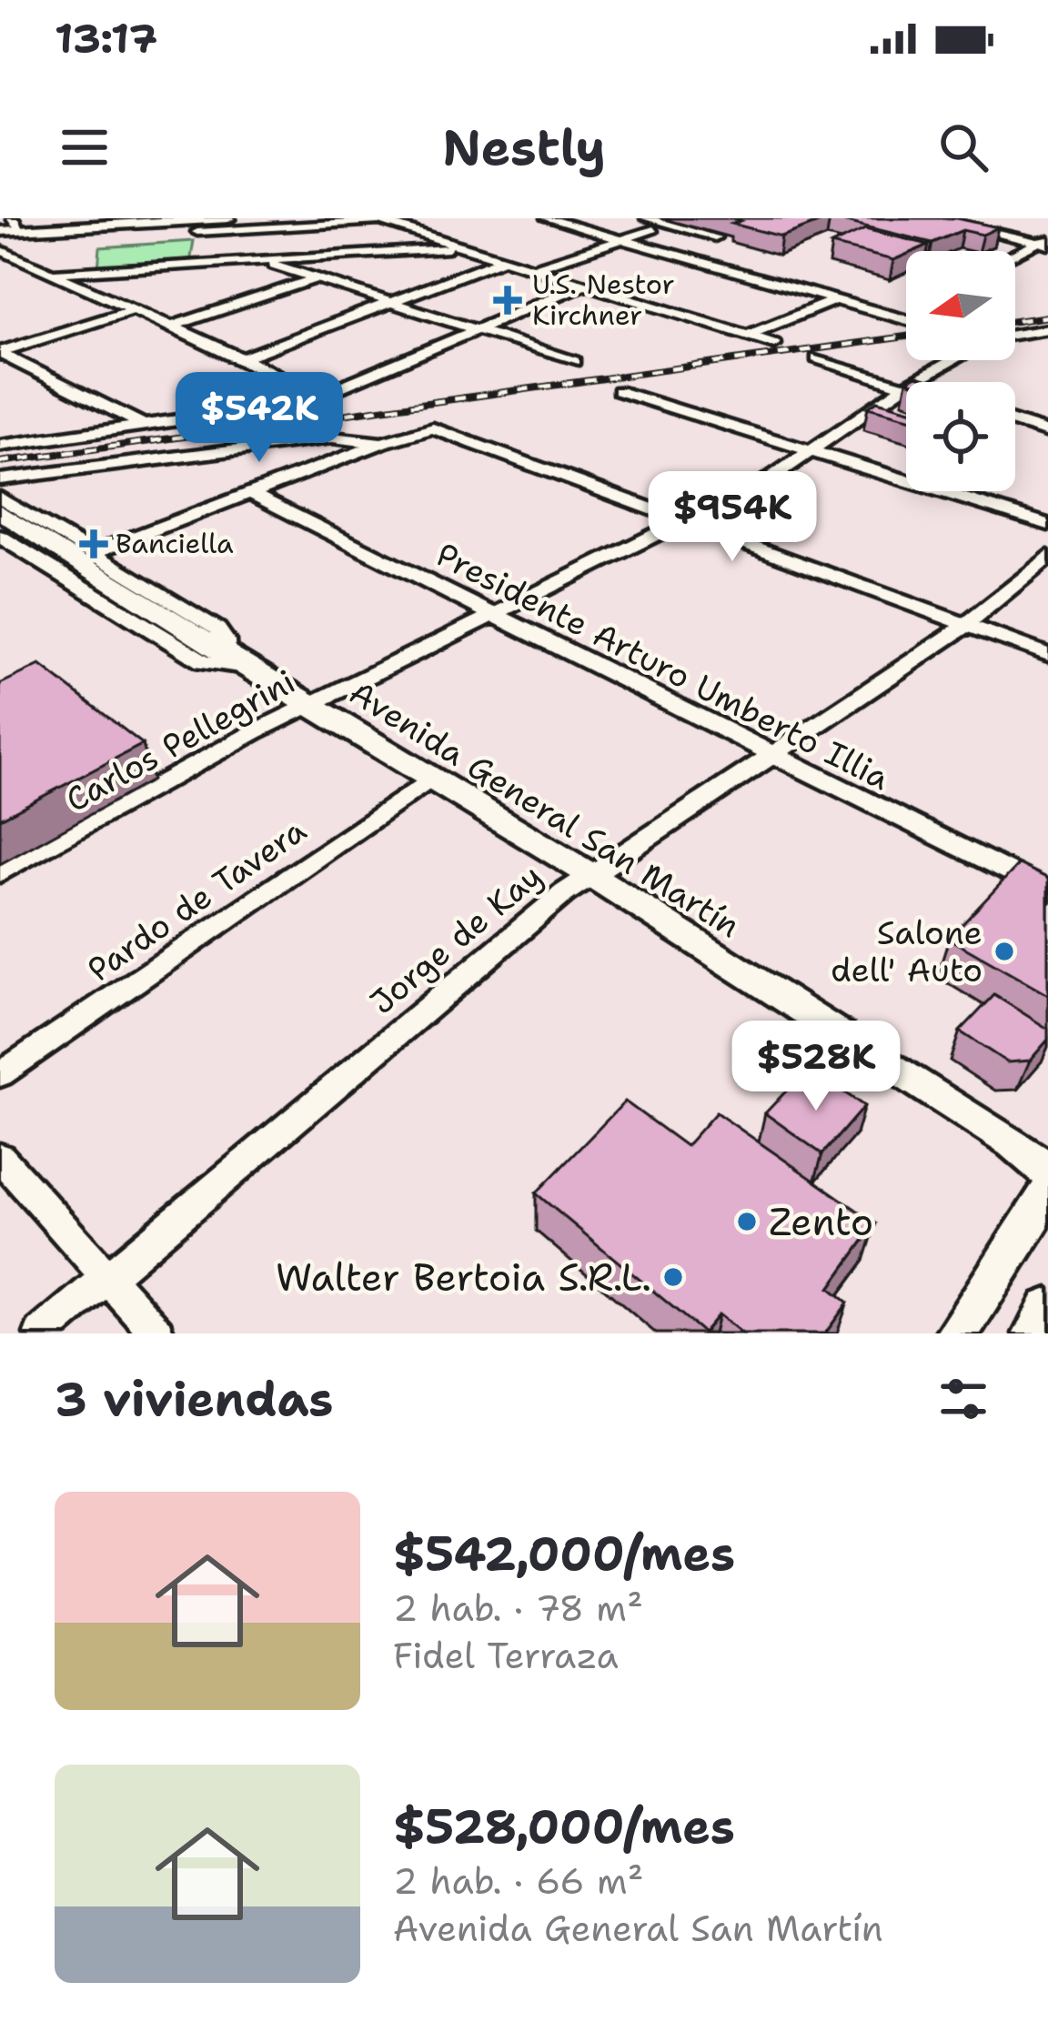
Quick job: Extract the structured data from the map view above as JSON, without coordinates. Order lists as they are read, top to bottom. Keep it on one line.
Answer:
{"streets":{"main road":["Avenida General San Martín"],"street":["Presidente Arturo Umberto Illia","Carlos Pellegrini","Pardo de Tavera","Jorge de Kay"]},"crossings":[["Presidente Arturo Umberto Illia","Carlos Pellegrini"],["Presidente Arturo Umberto Illia","Jorge de Kay"],["Carlos Pellegrini","Avenida General San Martín"],["Avenida General San Martín","Pardo de Tavera"],["Avenida General San Martín","Jorge de Kay"]],"places":{"health":["U.S. Nestor Kirchner","Banciella"],"other":["Salone dell' Auto","Zento","Walter Bertoia S.R.L."]},"north":"left","page":{"status":"13:17","header":"Nestly","price":["$542K","$954K","$528K"],"heading":"3 viviendas","list":[{"name":"$542,000/mes","note":"2 hab. · 78 m² · Fidel Terraza"},{"name":"$528,000/mes","note":"2 hab. · 66 m² · Avenida General San Martín"}]}}
